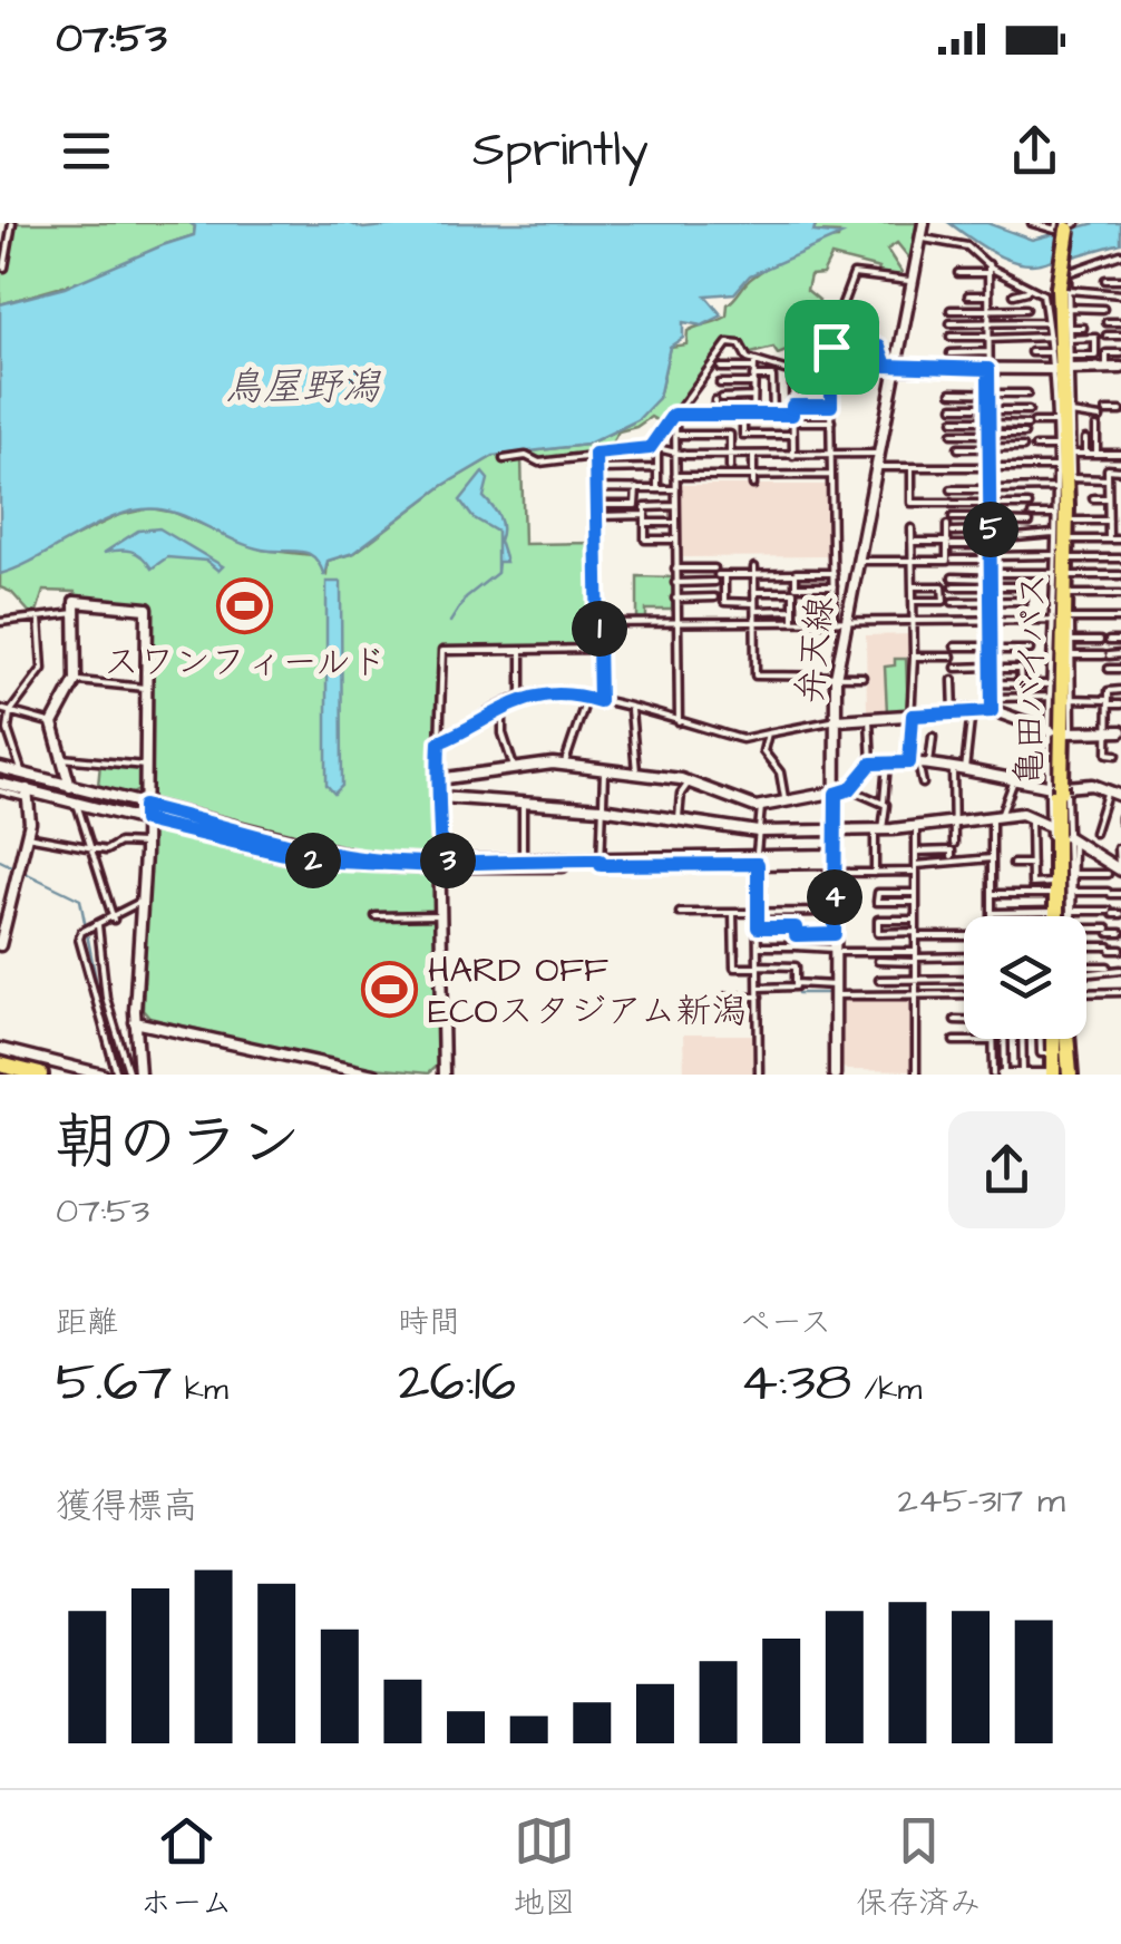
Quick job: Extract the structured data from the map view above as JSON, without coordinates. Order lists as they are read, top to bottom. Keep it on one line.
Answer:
{"streets":{"highway":["亀田バイパス"],"street":["弁天線"]},"water":["鳥屋野潟"],"places":{"sports":["スワンフィールド","HARD OFF ECOスタジアム新潟"]},"page":{"status":"07:53","header":"Sprintly","pins":["5","1","2","3","4"],"heading":["朝のラン","07:53"],"stats":[["距離","5.67 km"],["時間","26:16"],["ペース","4:38 /km"]],"chart":["獲得標高","245–317 m"],"tabs":["ホーム","地図","保存済み"]}}
